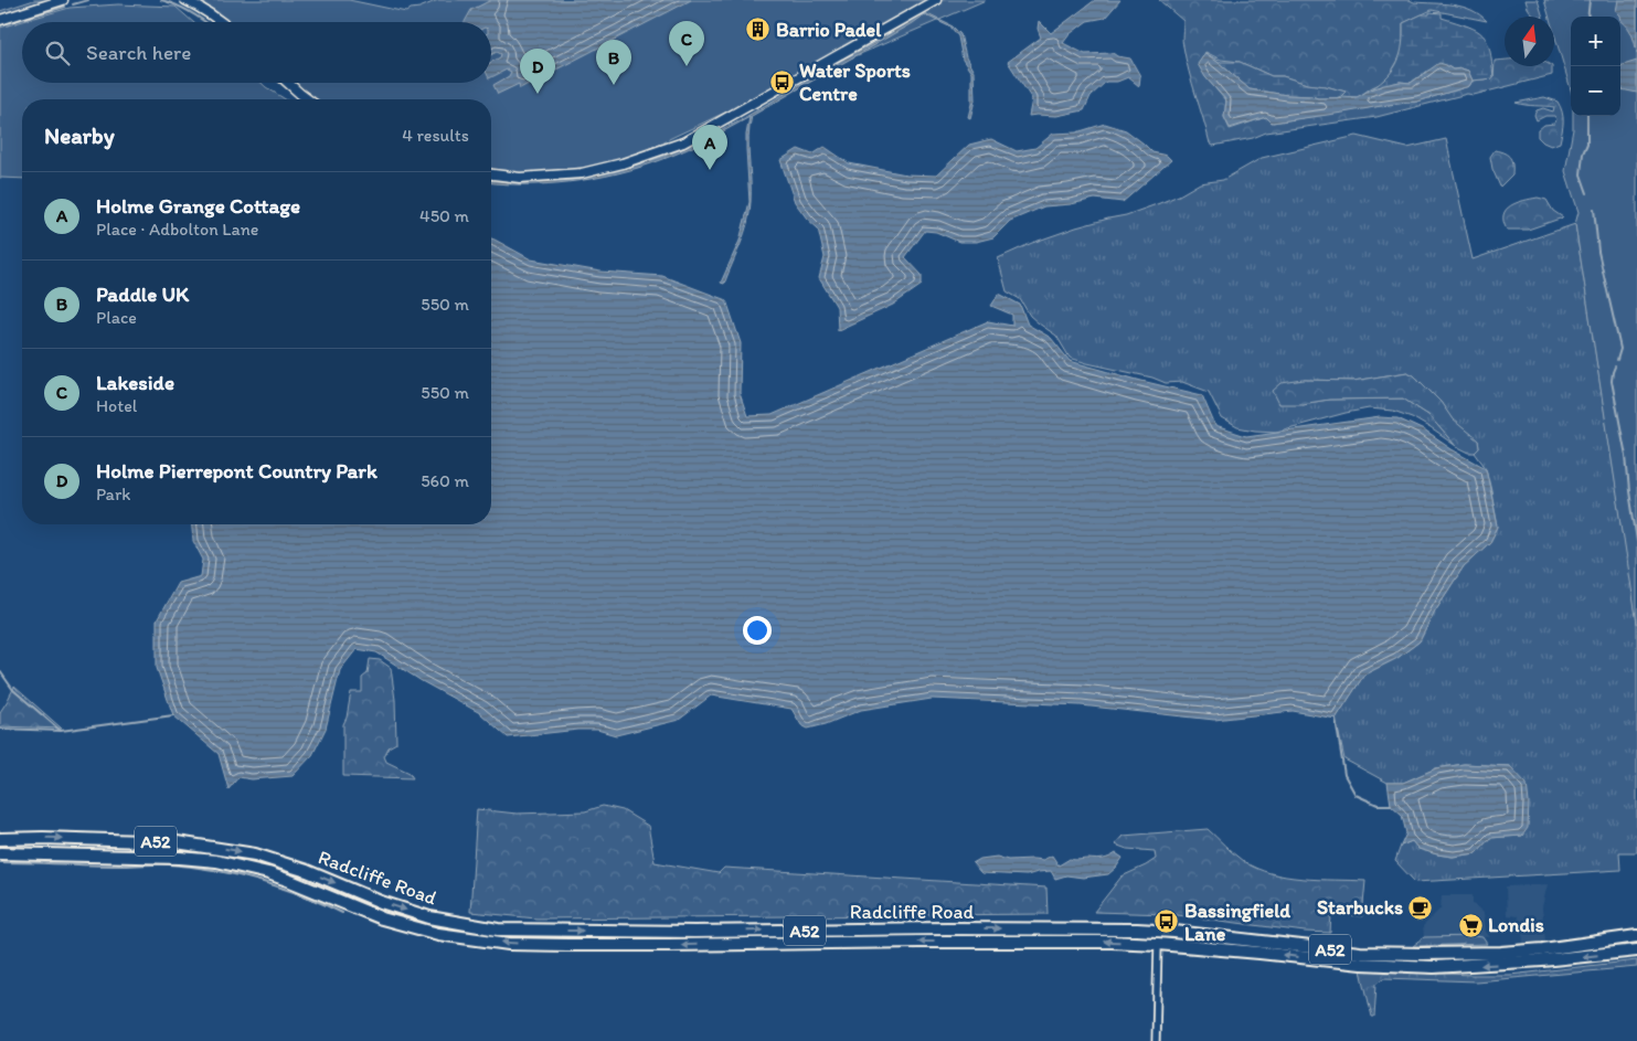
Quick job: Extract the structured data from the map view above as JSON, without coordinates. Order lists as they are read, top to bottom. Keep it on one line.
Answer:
{"streets":{"highway":["A52","Radcliffe Road"]},"places":{"building":["Barrio Padel"],"bus stop":["Water Sports Centre","Bassingfield Lane"],"cafe":["Starbucks"],"supermarket":["Londis"]},"north":"top","page":{"map_buttons":["+","−"],"pins":["C","B","D","A"],"search":"Search here","heading":["Nearby","4 results"],"list":[{"mark":"A","name":"Holme Grange Cottage","note":"Place · Adbolton Lane","value":"450 m"},{"mark":"B","name":"Paddle UK","note":"Place","value":"550 m"},{"mark":"C","name":"Lakeside","note":"Hotel","value":"550 m"},{"mark":"D","name":"Holme Pierrepont Country Park","note":"Park","value":"560 m"}]}}
